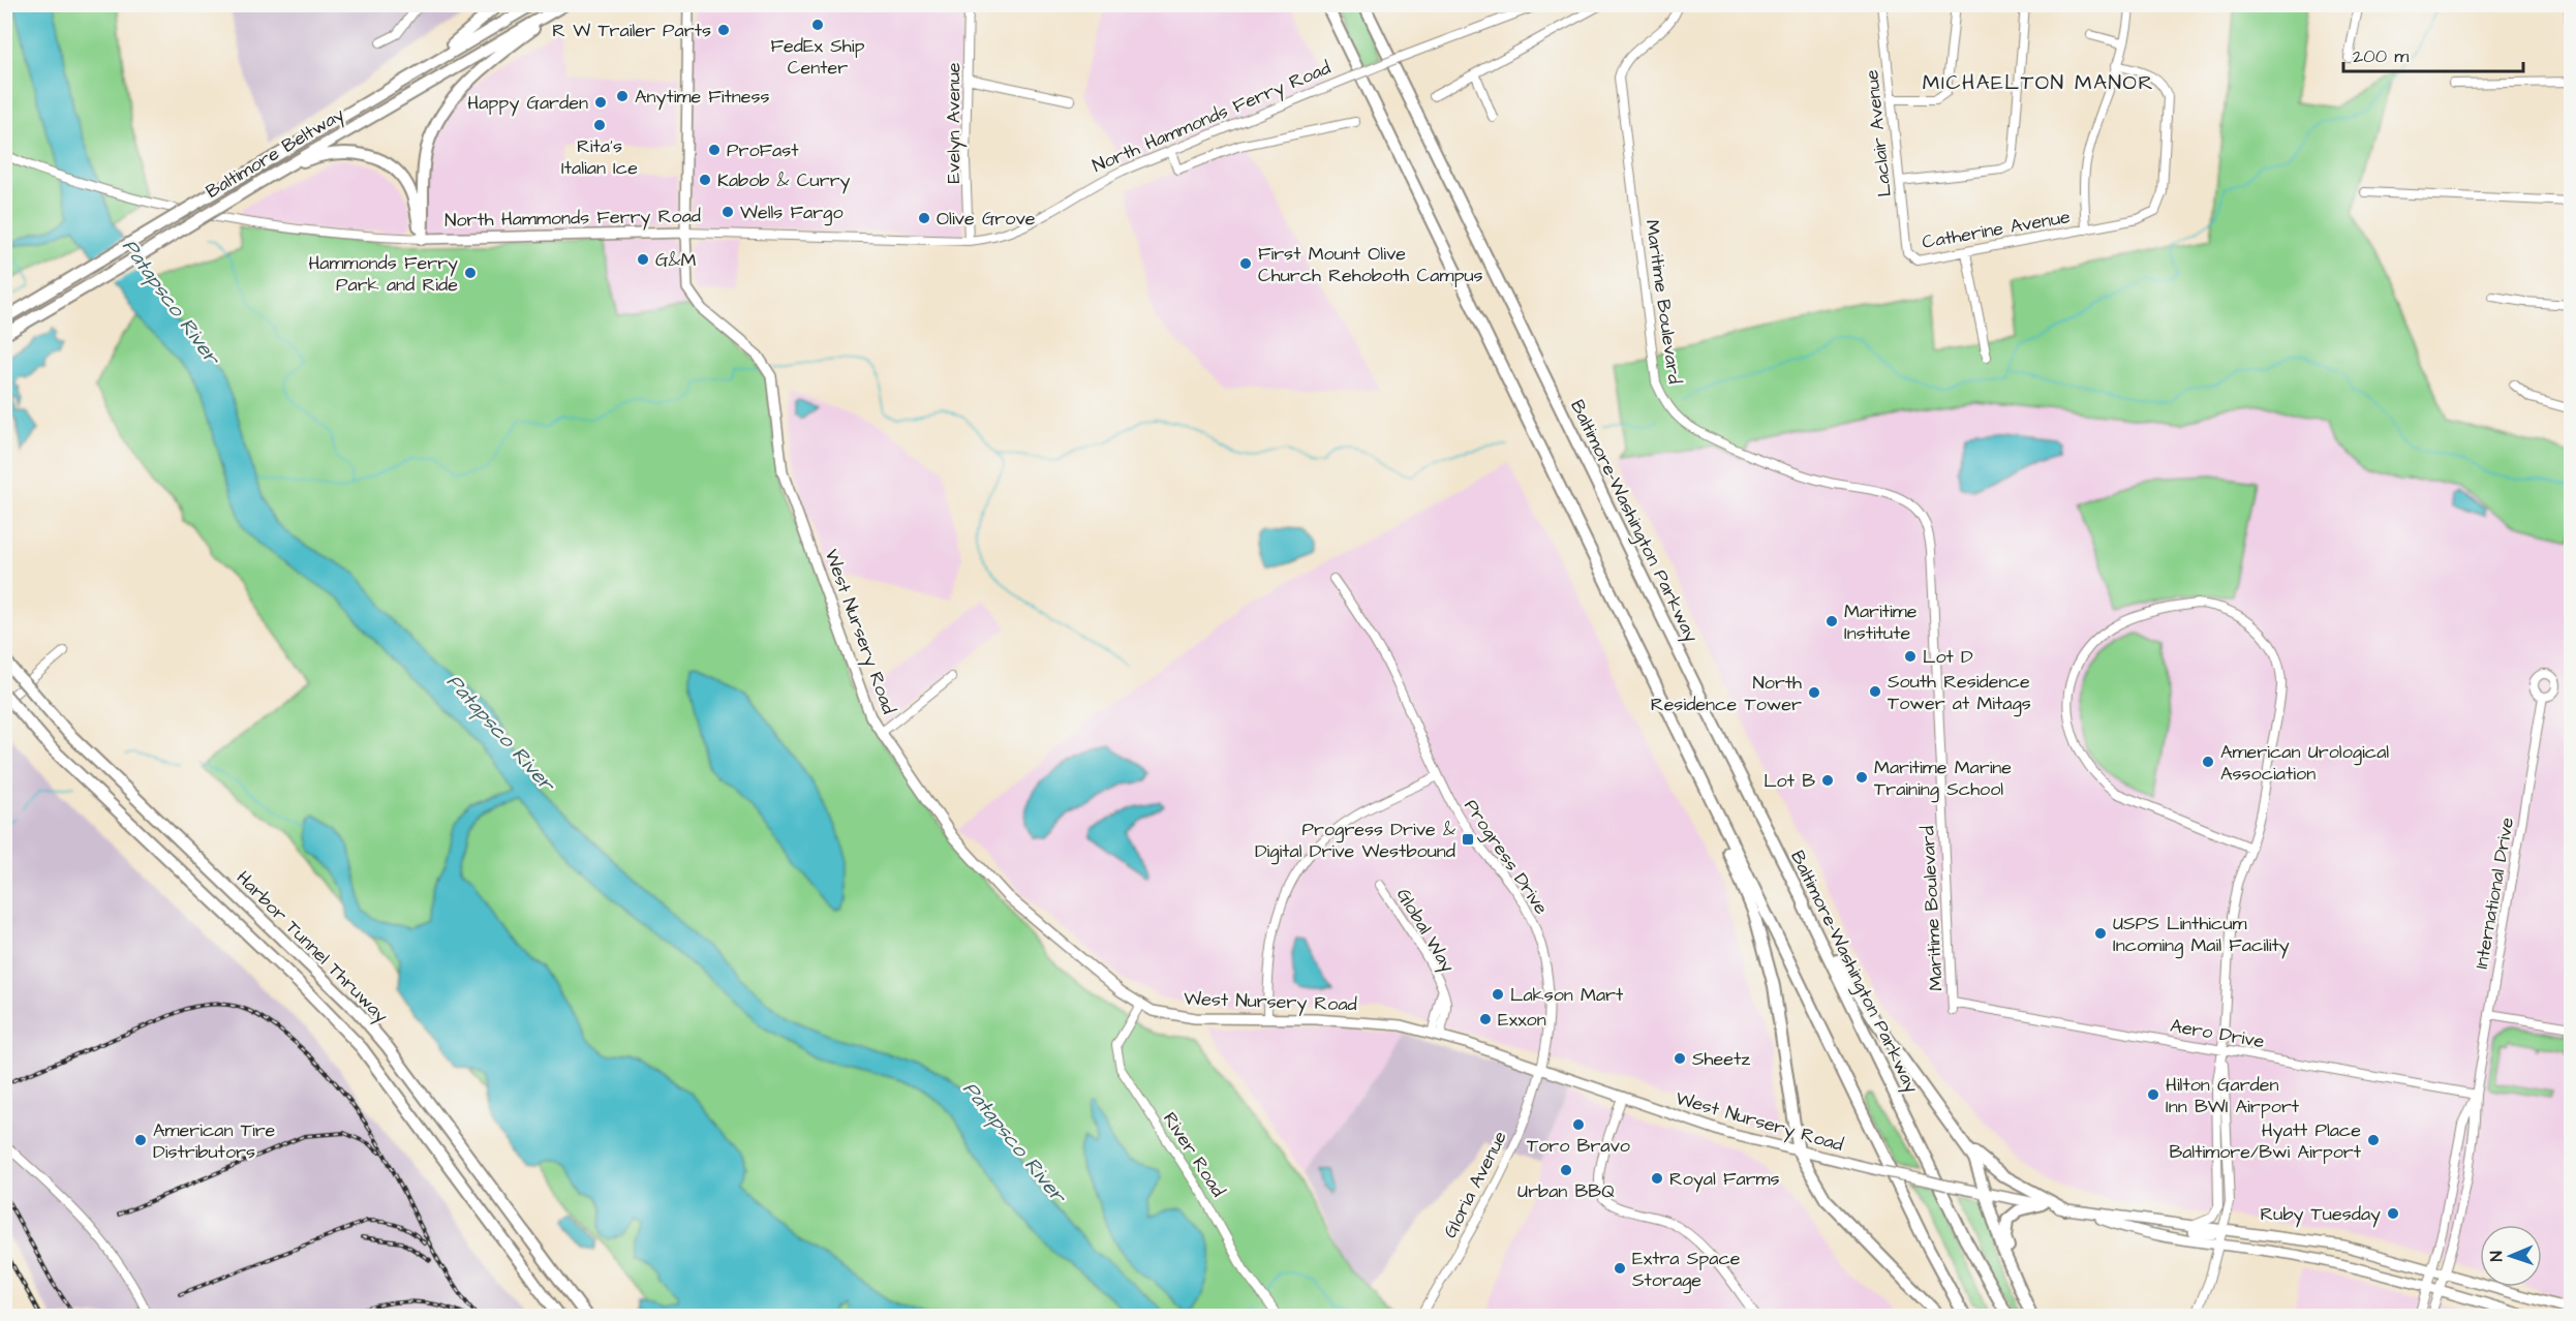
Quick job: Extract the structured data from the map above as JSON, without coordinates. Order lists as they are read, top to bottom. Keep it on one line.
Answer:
{"streets":{"highway":["Baltimore Beltway","Baltimore-Washington Parkway","Harbor Tunnel Thruway"],"main road":["North Hammonds Ferry Road","West Nursery Road"],"street":["Evelyn Avenue","Laclair Avenue","Catherine Avenue","Maritime Boulevard","Progress Drive","International Drive","Global Way","Aero Drive","River Road","Gloria Avenue"]},"crossings":[["North Hammonds Ferry Road","Evelyn Avenue"],["North Hammonds Ferry Road","West Nursery Road"],["Laclair Avenue","Catherine Avenue"],["Maritime Boulevard","Aero Drive"],["West Nursery Road","Progress Drive"],["West Nursery Road","International Drive"],["West Nursery Road","Global Way"],["West Nursery Road","River Road"],["West Nursery Road","Gloria Avenue"],["Progress Drive","Gloria Avenue"],["International Drive","Aero Drive"]],"districts":["MICHAELTON MANOR"],"water":["Patapsco River"],"places":{"other":["FedEx Ship Center","R W Trailer Parts","Anytime Fitness","Happy Garden","Rita's Italian Ice","ProFast","Kabob & Curry","Wells Fargo","Olive Grove","G&M","First Mount Olive Church Rehoboth Campus","Hammonds Ferry Park and Ride","Maritime Institute","Lot D","South Residence Tower at Mitags","North Residence Tower","American Urological Association","Maritime Marine Training School","Lot B","USPS Linthicum Incoming Mail Facility","Lakson Mart","Exxon","Sheetz","Hilton Garden Inn BWI Airport","Toro Bravo","American Tire Distributors","Hyatt Place Baltimore/Bwi Airport","Urban BBQ","Royal Farms","Ruby Tuesday","Extra Space Storage"],"transit":["Progress Drive & Digital Drive Westbound"]},"scale_bar":"200 m","north":"left"}
